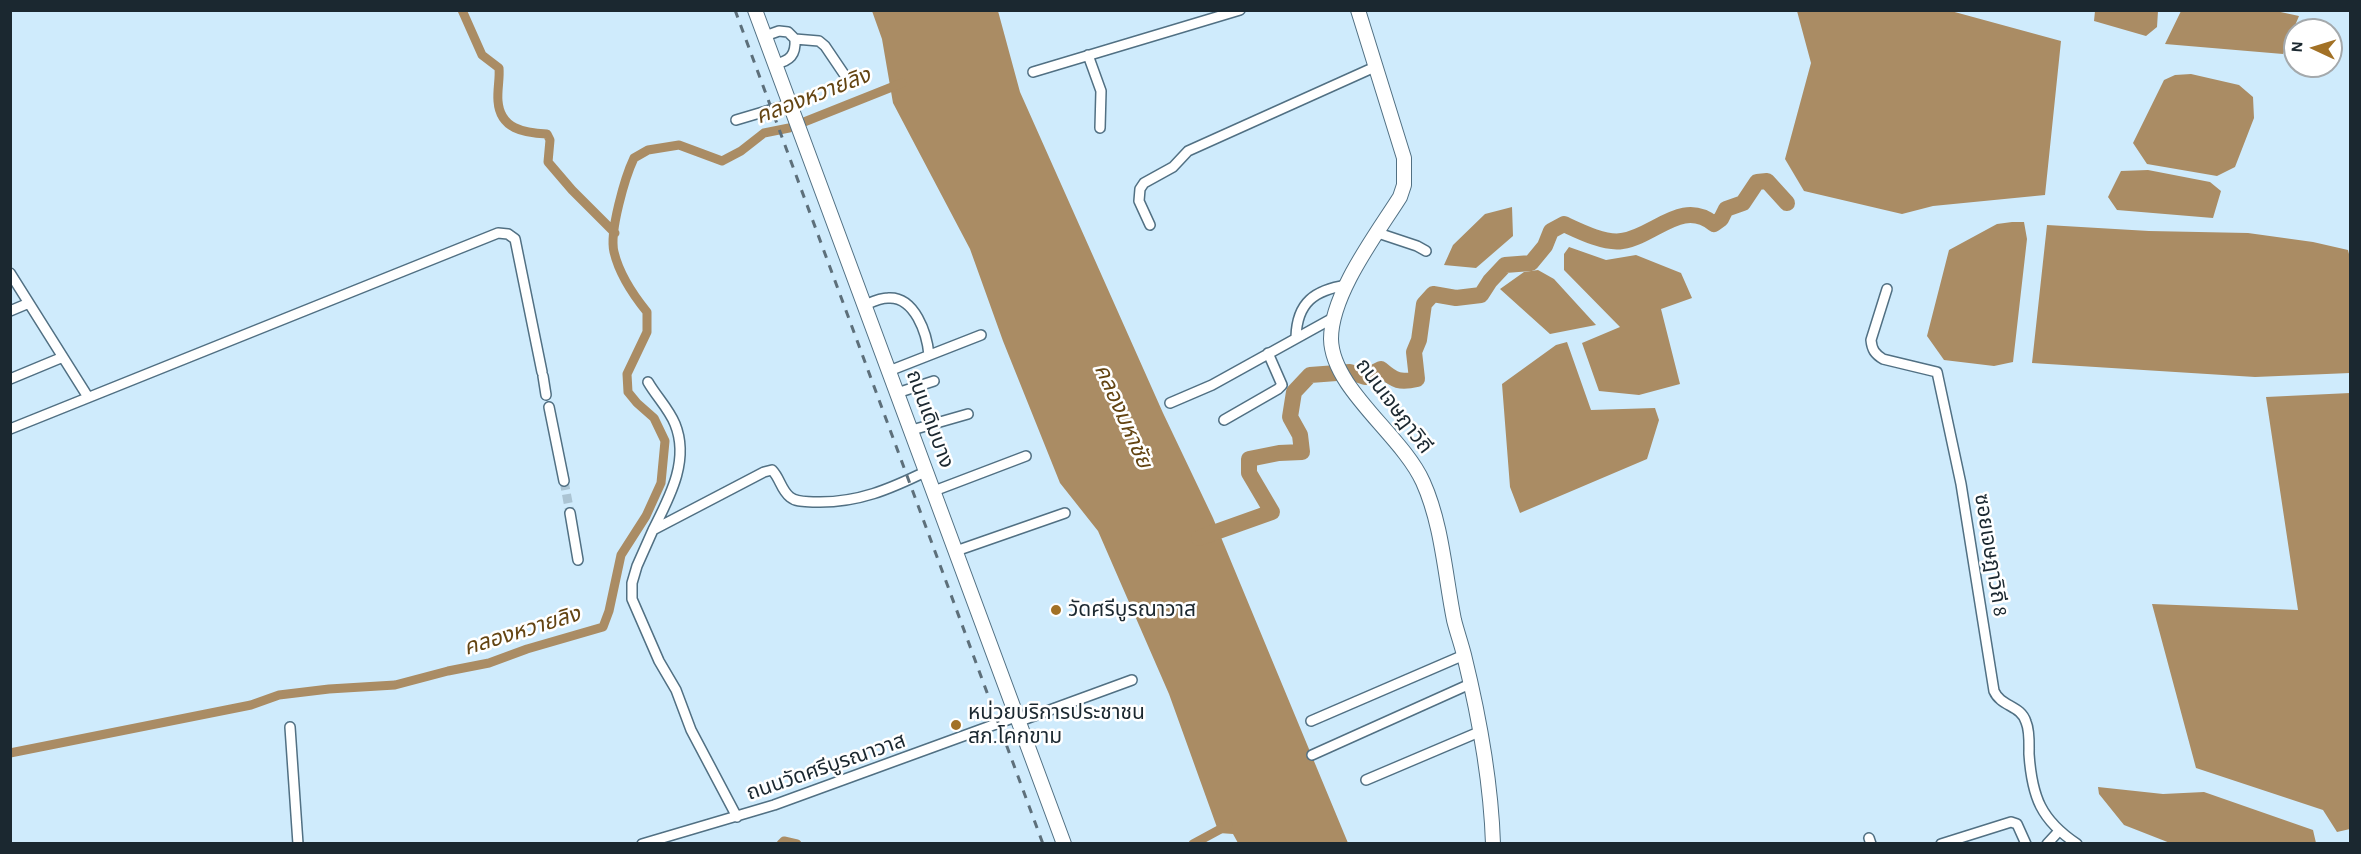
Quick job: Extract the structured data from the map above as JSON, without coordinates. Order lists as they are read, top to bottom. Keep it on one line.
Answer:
{"streets":{"street":["ถนนเจษฎาวิถี","ถนนเดิมบาง","ซอยเจษฎาวิถี 8","ถนนวัดศรีบูรณาวาส"]},"crossings":[["ถนนเดิมบาง","ถนนวัดศรีบูรณาวาส"]],"water":["คลองหวายลิง","คลองมหาชัย"],"places":["วัดศรีบูรณาวาส","หน่วยบริการประชาชน สภ.โคกขาม"],"north":"left"}
